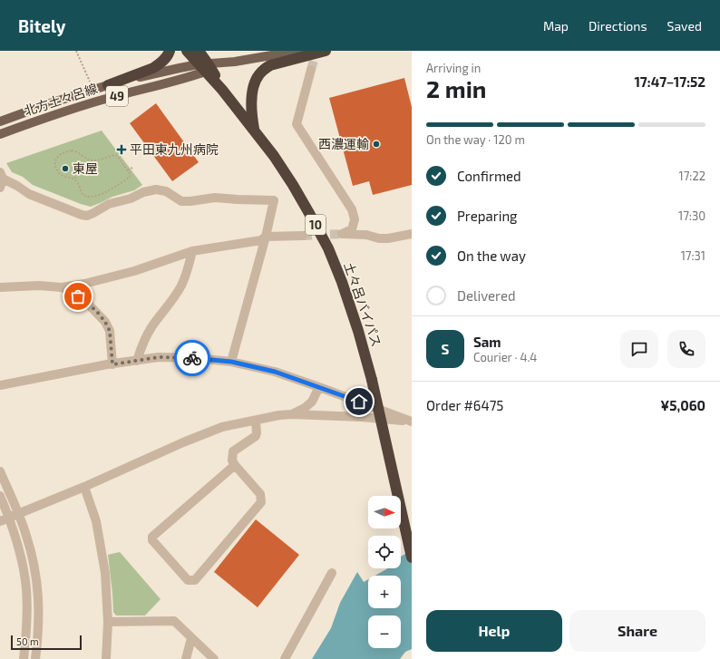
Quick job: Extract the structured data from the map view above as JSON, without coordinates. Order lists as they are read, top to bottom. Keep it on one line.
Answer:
{"streets":{"highway":["10","土々呂バイパス"],"main road":["49","北方土々呂線"]},"crossings":[["北方土々呂線","土々呂バイパス"]],"places":{"other":["西濃運輸","東屋"],"health":["平田東九州病院"]},"scale_bar":"50 m","north":"right","page":{"header":"Bitely","nav":["Map","Directions","Saved"],"heading":["2 min","Arriving in","17:47–17:52"],"panel":["Sam","Courier · 4.4","Order #6475","¥5,060"],"bar":"On the way · 120 m","list":[["Confirmed","17:22"],["Preparing","17:30"],["On the way","17:31"],"Delivered"],"round":"S","map_buttons":["+","−"],"buttons":["Help","Share"],"scale":"50 m"}}
